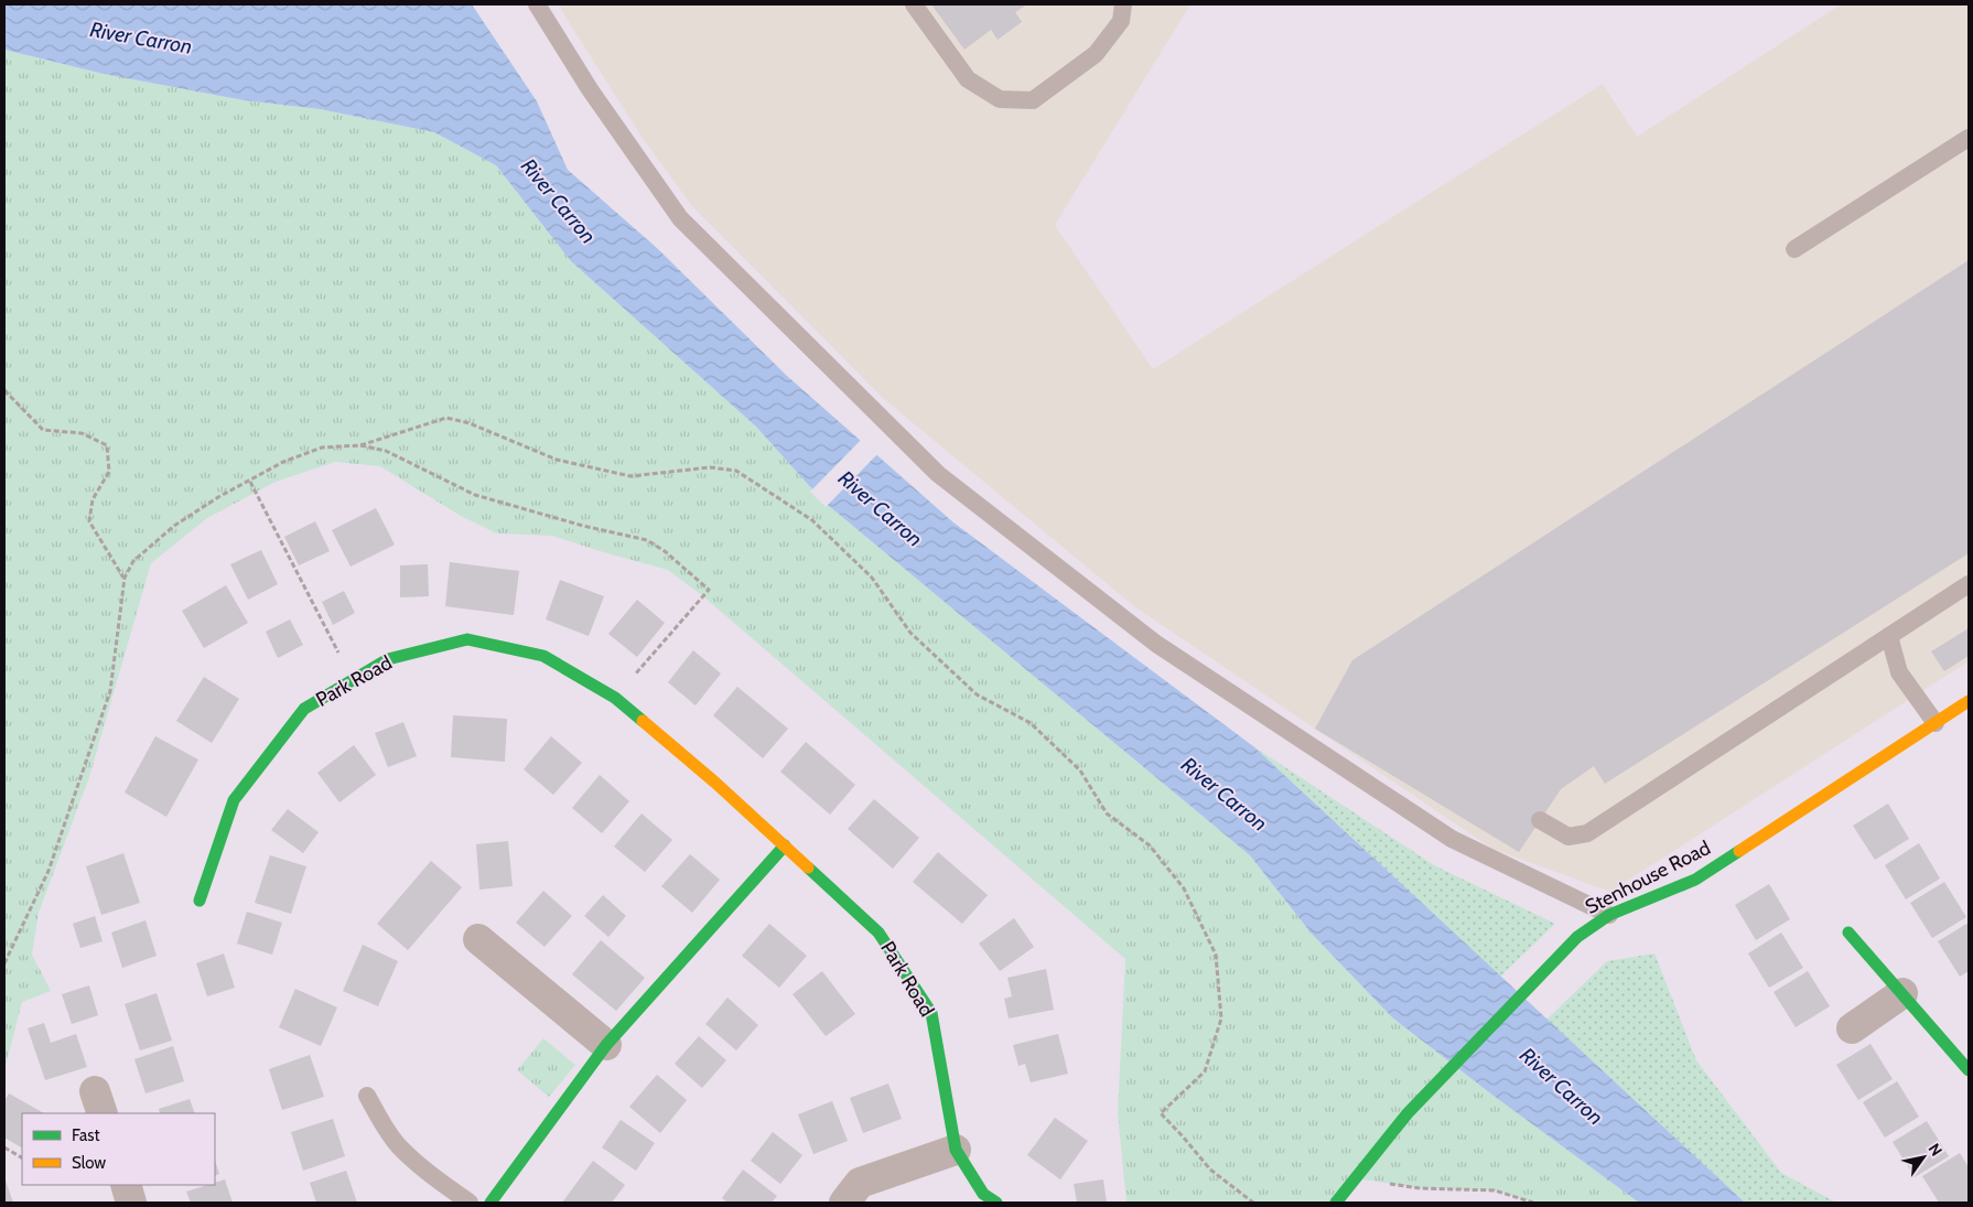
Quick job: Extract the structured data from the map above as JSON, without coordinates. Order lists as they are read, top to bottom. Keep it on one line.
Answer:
{"streets":{"street":["Park Road","Stenhouse Road"]},"water":["River Carron"],"legend":["Fast","Slow"],"north":"top right"}
